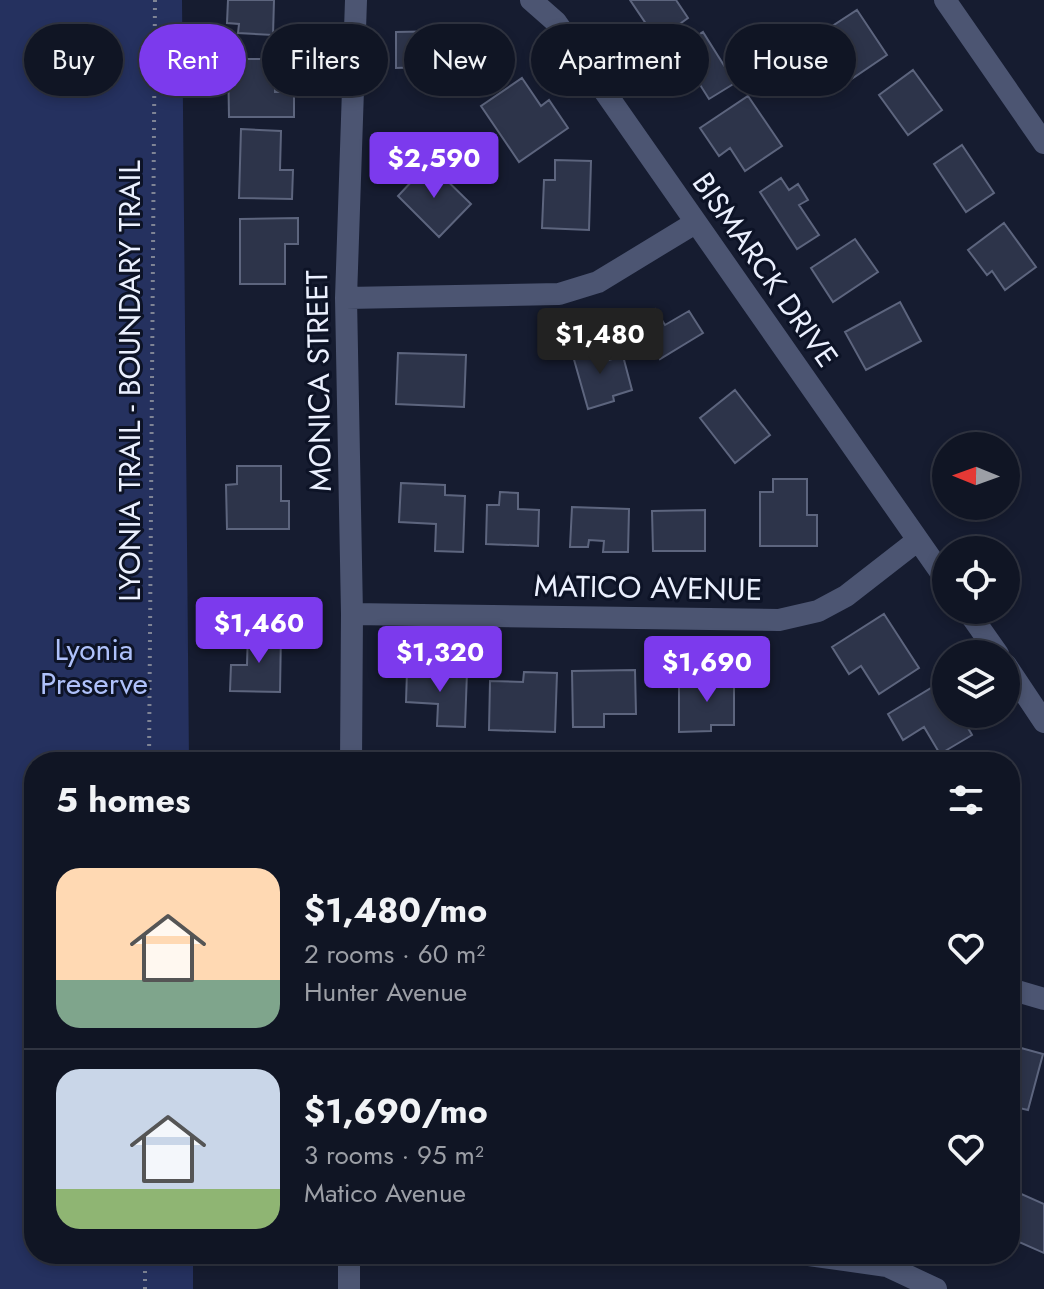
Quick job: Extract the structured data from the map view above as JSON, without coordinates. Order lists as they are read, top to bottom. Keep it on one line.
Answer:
{"streets":{"street":["BISMARCK DRIVE","MONICA STREET","MATICO AVENUE"],"path":["LYONIA TRAIL - BOUNDARY TRAIL"]},"crossings":[["BISMARCK DRIVE","MATICO AVENUE"],["MONICA STREET","MATICO AVENUE"]],"parks":["Lyonia Preserve"],"north":"left","page":{"chip":["Buy","Rent","Filters","New","Apartment","House"],"price":["$2,590","$1,480","$1,460","$1,320","$1,690"],"heading":"5 homes","list":[{"name":"$1,480/mo","note":"2 rooms · 60 m² · Hunter Avenue"},{"name":"$1,690/mo","note":"3 rooms · 95 m² · Matico Avenue"}]}}
